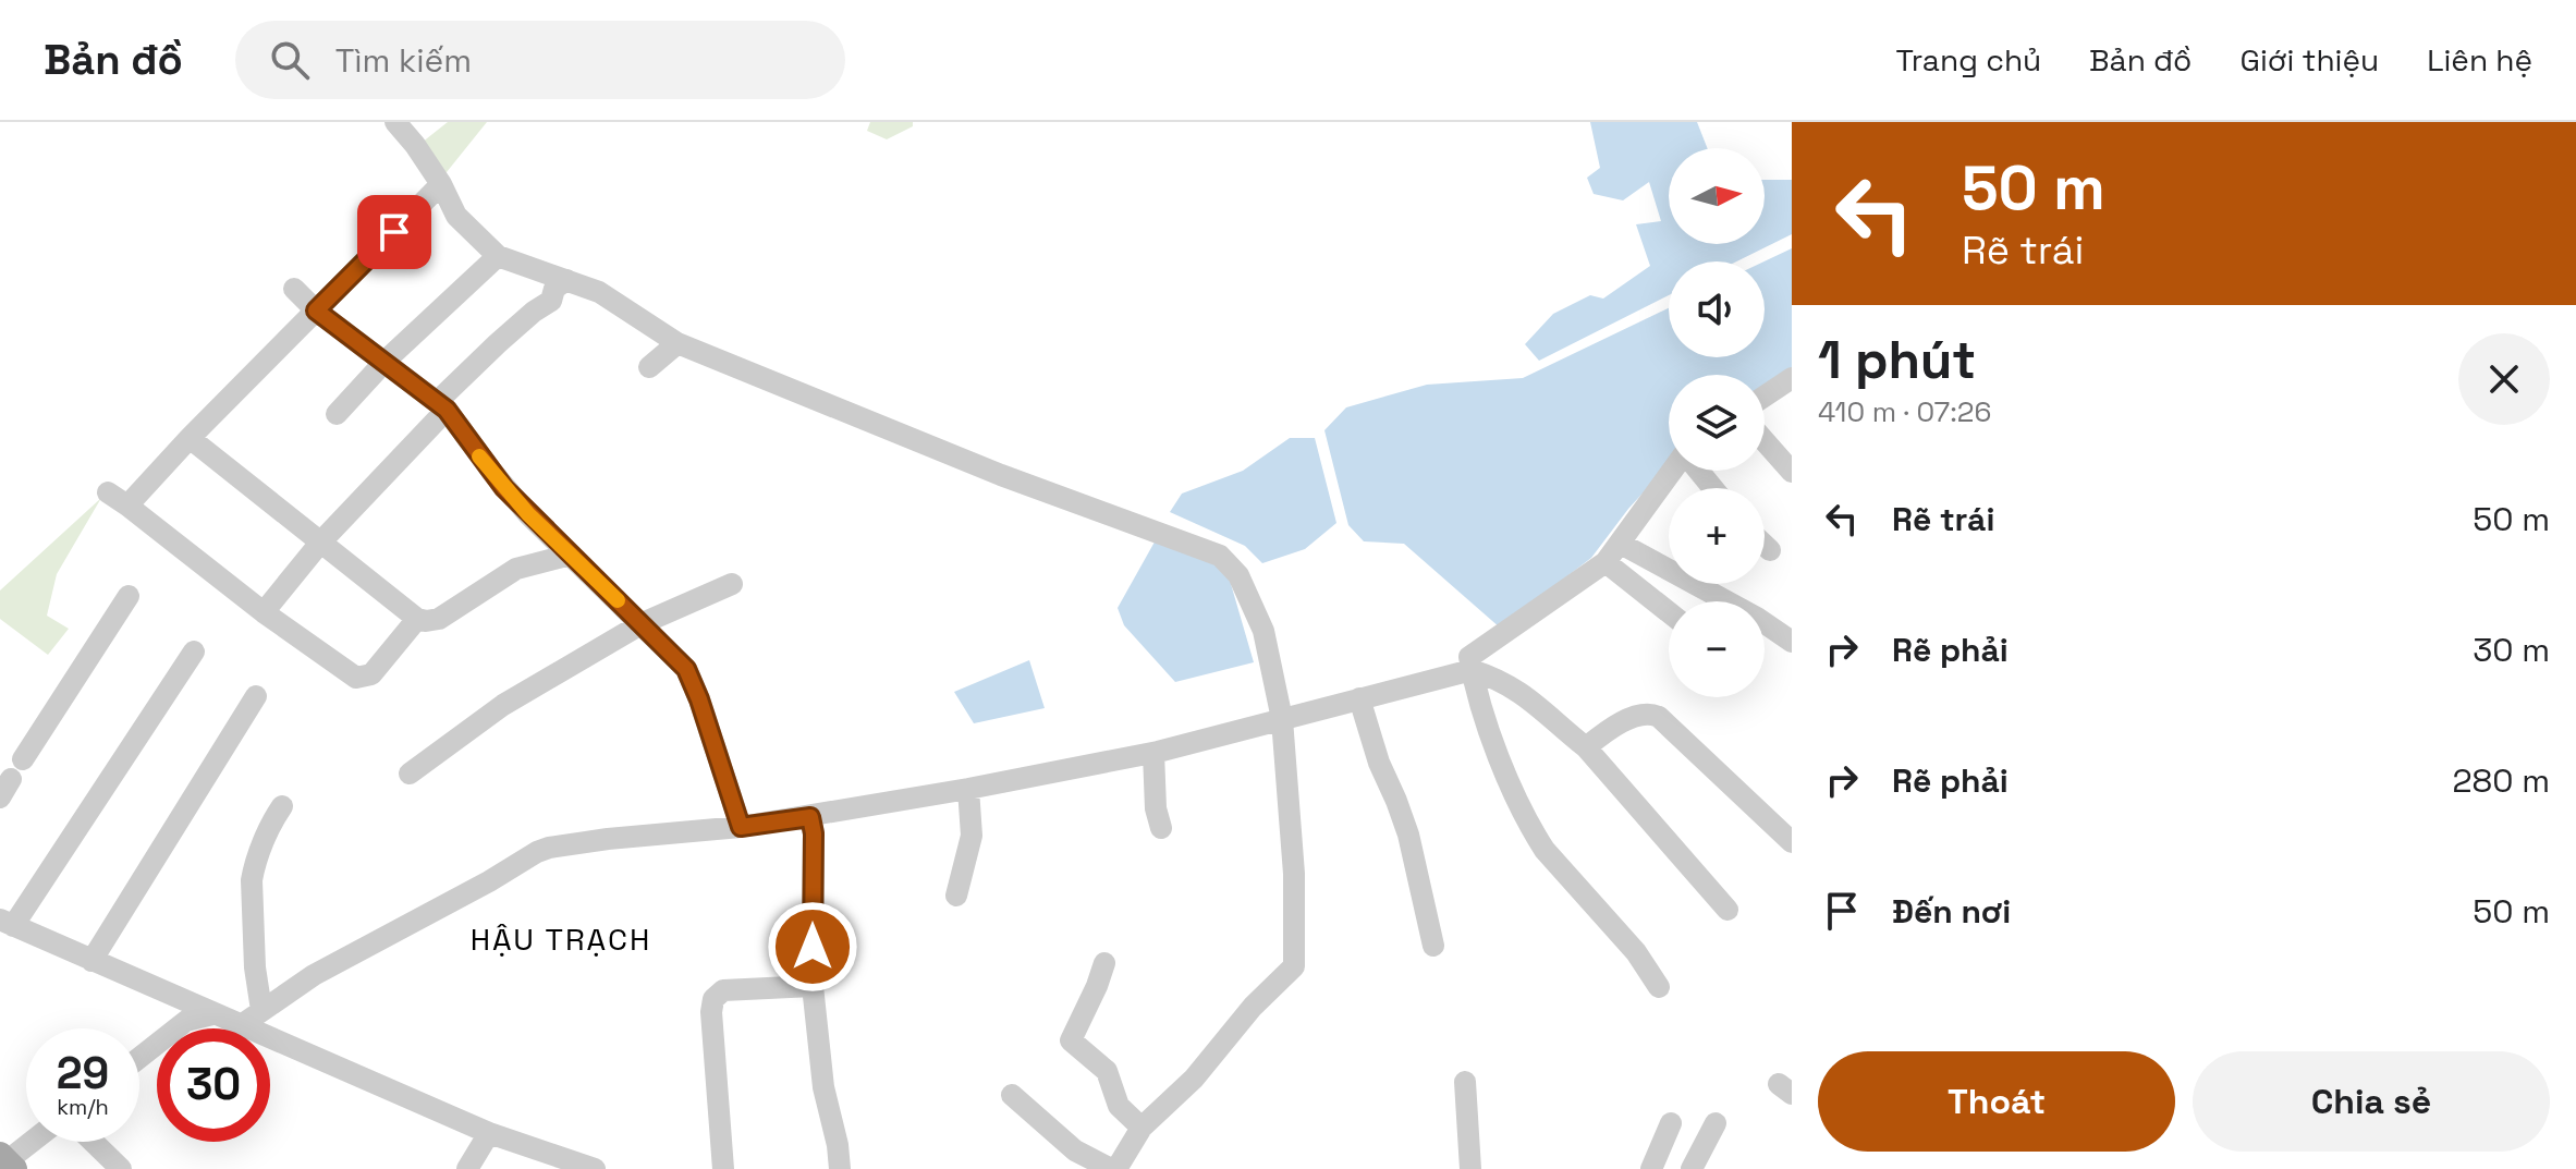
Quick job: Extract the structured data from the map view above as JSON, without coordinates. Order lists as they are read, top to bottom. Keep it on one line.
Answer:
{"districts":["HẬU TRẠCH"],"north":"right","page":{"header":"Bản đồ","search":"Tìm kiếm","nav":["Trang chủ","Bản đồ","Giới thiệu","Liên hệ"],"turn":["50 m","Rẽ trái"],"map_buttons":["+","−"],"heading":["1 phút","410 m · 07:26"],"list":[{"name":"Rẽ trái","value":"50 m"},{"name":"Rẽ phải","value":"30 m"},{"name":"Rẽ phải","value":"280 m"},{"name":"Đến nơi","value":"50 m"}],"speed":"29 km/h","limit":"30","buttons":["Thoát","Chia sẻ"]}}
